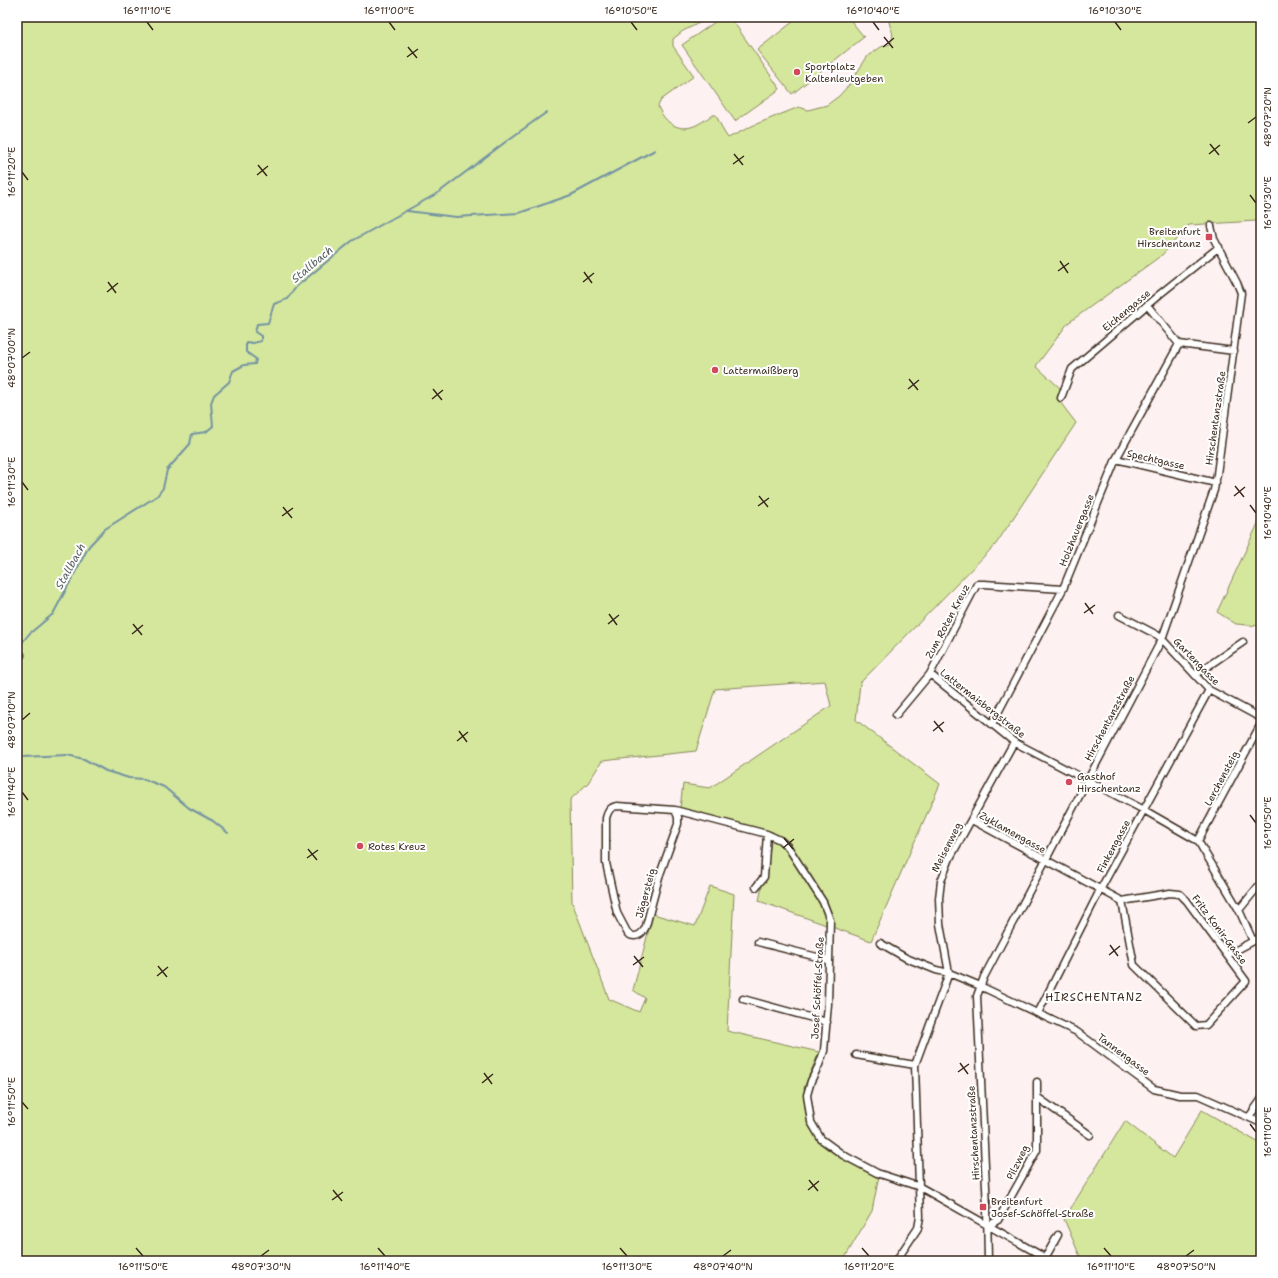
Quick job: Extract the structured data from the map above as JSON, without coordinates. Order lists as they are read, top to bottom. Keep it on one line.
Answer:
{"streets":{"street":["Eichengasse","Hirschentanzstraße","Spechtgasse","Holzhauergasse","Zum Roten Kreuz","Gartengasse","Lattermaisbergstraße","Lerchensteig","Zyklamengasse","Finkengasse","Meisenweg","Jägersteig","Fritz Konir-Gasse","Josef Schöffel-Straße","Tannengasse","Pilzweg"]},"crossings":[["Eichengasse","Hirschentanzstraße"],["Hirschentanzstraße","Spechtgasse"],["Hirschentanzstraße","Gartengasse"],["Hirschentanzstraße","Lattermaisbergstraße"],["Hirschentanzstraße","Zyklamengasse"],["Hirschentanzstraße","Josef Schöffel-Straße"],["Hirschentanzstraße","Tannengasse"],["Hirschentanzstraße","Pilzweg"],["Spechtgasse","Holzhauergasse"],["Holzhauergasse","Zum Roten Kreuz"],["Holzhauergasse","Lattermaisbergstraße"],["Zum Roten Kreuz","Lattermaisbergstraße"],["Gartengasse","Finkengasse"],["Lattermaisbergstraße","Lerchensteig"],["Lattermaisbergstraße","Finkengasse"],["Lattermaisbergstraße","Meisenweg"],["Zyklamengasse","Meisenweg"],["Finkengasse","Tannengasse"],["Jägersteig","Josef Schöffel-Straße"],["Josef Schöffel-Straße","Pilzweg"]],"districts":["HIRSCHENTANZ"],"water":["Stallbach"],"places":{"other":["Sportplatz Kaltenleutgeben","Lattermaißberg","Gasthof Hirschentanz","Rotes Kreuz"],"transit":["Breitenfurt Hirschentanz","Breitenfurt Josef-Schöffel-Straße"]},"coordinates":["16°11'10\"E","16°11'00\"E","16°10'50\"E","16°10'40\"E","16°10'30\"E","48°07'20\"N","16°11'20\"E","48°07'00\"N","16°11'30\"E","48°07'10\"N","16°11'40\"E","16°11'50\"E","48°07'30\"N","48°07'40\"N","48°07'50\"N"]}
